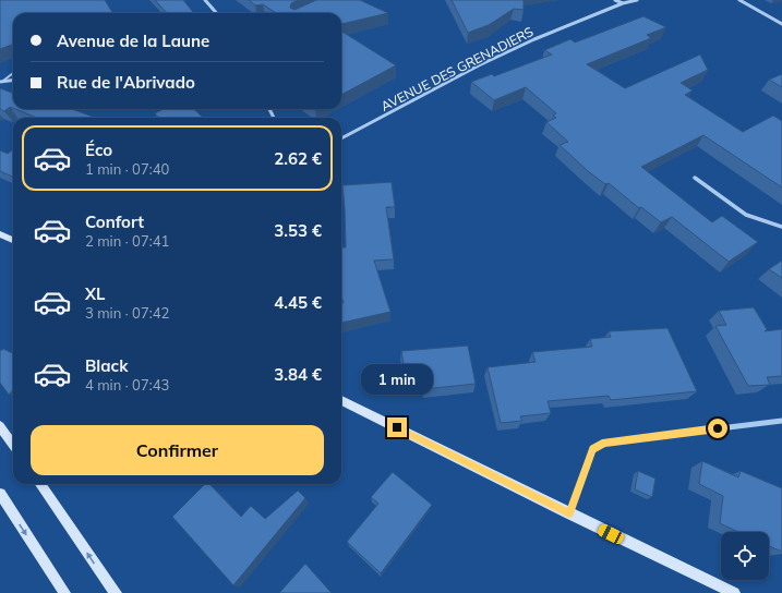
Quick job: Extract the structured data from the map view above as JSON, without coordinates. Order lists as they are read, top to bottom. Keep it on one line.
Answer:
{"streets":{"street":["AVENUE DES GRENADIERS"]},"page":{"banner":["Avenue de la Laune","Rue de l'Abrivado"],"list":[{"name":"Éco","note":"1 min · 07:40","value":"2.62 €"},{"name":"Confort","note":"2 min · 07:41","value":"3.53 €"},{"name":"XL","note":"3 min · 07:42","value":"4.45 €"},{"name":"Black","note":"4 min · 07:43","value":"3.84 €"}],"bubble":"1 min","buttons":"Confirmer"}}
